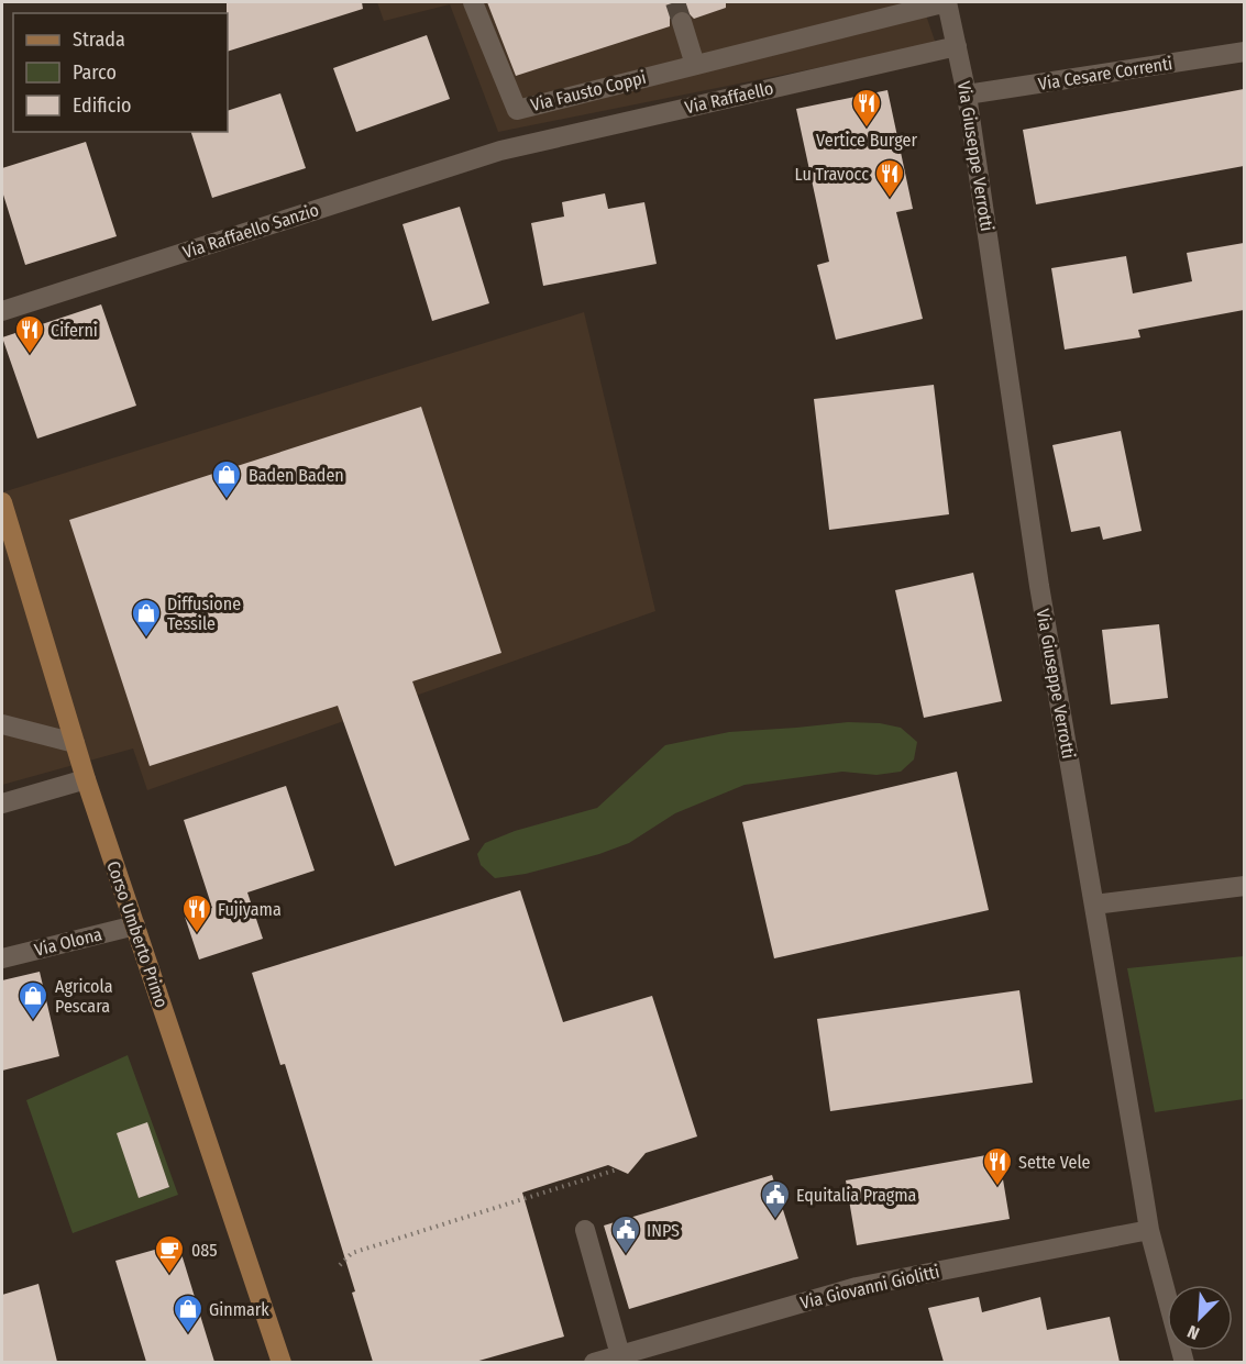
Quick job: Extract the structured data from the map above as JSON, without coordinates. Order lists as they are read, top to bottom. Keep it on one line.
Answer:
{"streets":{"main road":["Corso Umberto Primo"],"street":["Via Cesare Correnti","Via Fausto Coppi","Via Raffaello","Via Giuseppe Verrotti","Via Raffaello Sanzio","Via Olona","Via Giovanni Giolitti"]},"crossings":[["Via Cesare Correnti","Via Giuseppe Verrotti"],["Via Fausto Coppi","Via Giuseppe Verrotti"],["Via Raffaello","Via Giuseppe Verrotti"],["Via Raffaello","Via Raffaello Sanzio"],["Via Giuseppe Verrotti","Via Giovanni Giolitti"],["Corso Umberto Primo","Via Olona"]],"places":{"restaurant":["Vertice Burger","Lu Travocc","Ciferni","Fujiyama","Sette Vele"],"shop":["Baden Baden","Diffusione Tessile","Agricola Pescara","Ginmark"],"public building":["Equitalia Pragma","INPS"],"cafe":["085"]},"legend":["Strada","Parco","Edificio"],"north":"bottom left"}
